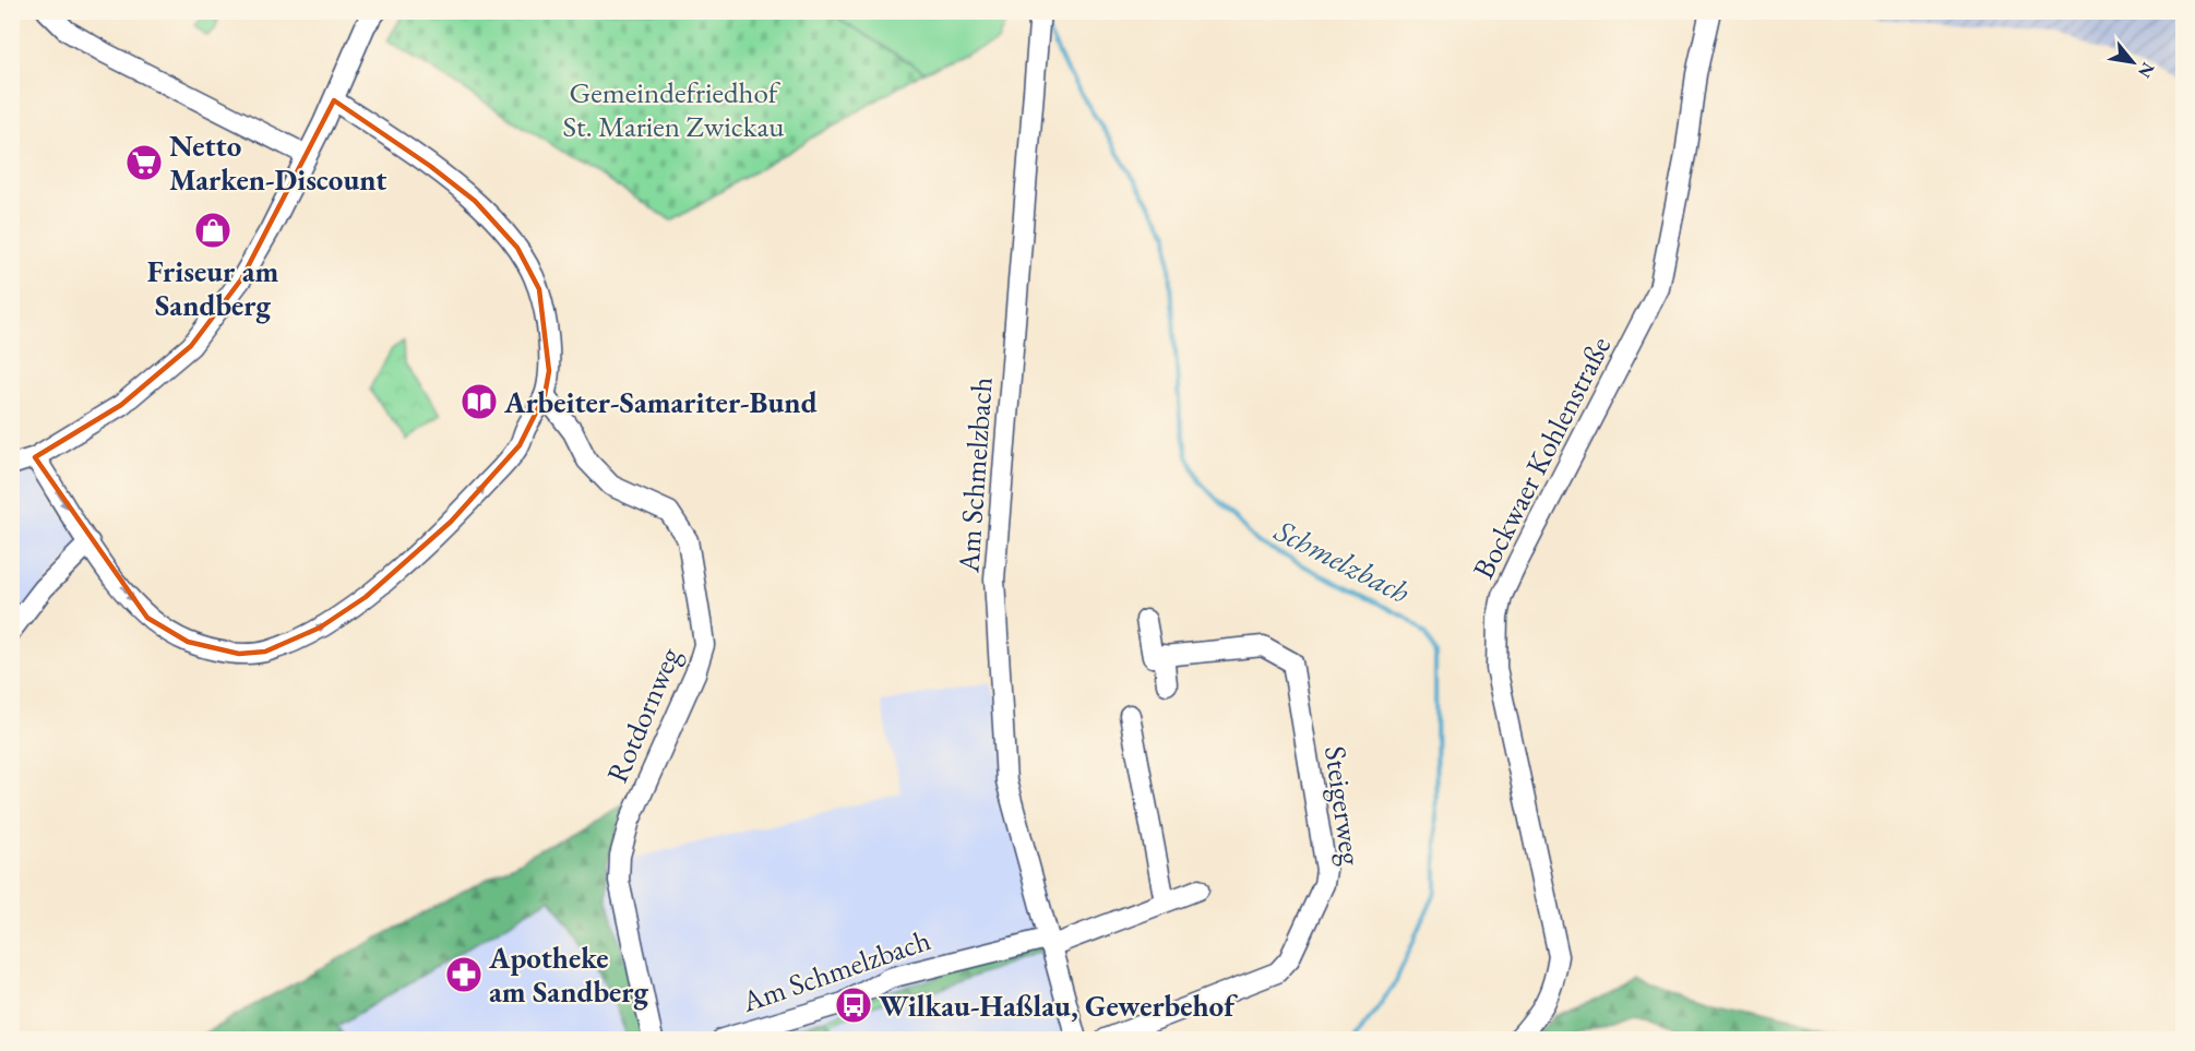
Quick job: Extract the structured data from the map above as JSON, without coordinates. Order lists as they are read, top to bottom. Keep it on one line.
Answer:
{"streets":{"street":["Bockwaer Kohlenstraße","Am Schmelzbach","Rotdornweg","Steigerweg"]},"water":["Schmelzbach"],"parks":["Gemeindefriedhof St. Marien Zwickau"],"places":{"supermarket":["Netto Marken-Discount"],"shop":["Friseur am Sandberg"],"library":["Arbeiter-Samariter-Bund"],"pharmacy":["Apotheke am Sandberg"],"bus stop":["Wilkau-Haßlau, Gewerbehof"]},"north":"bottom right"}
